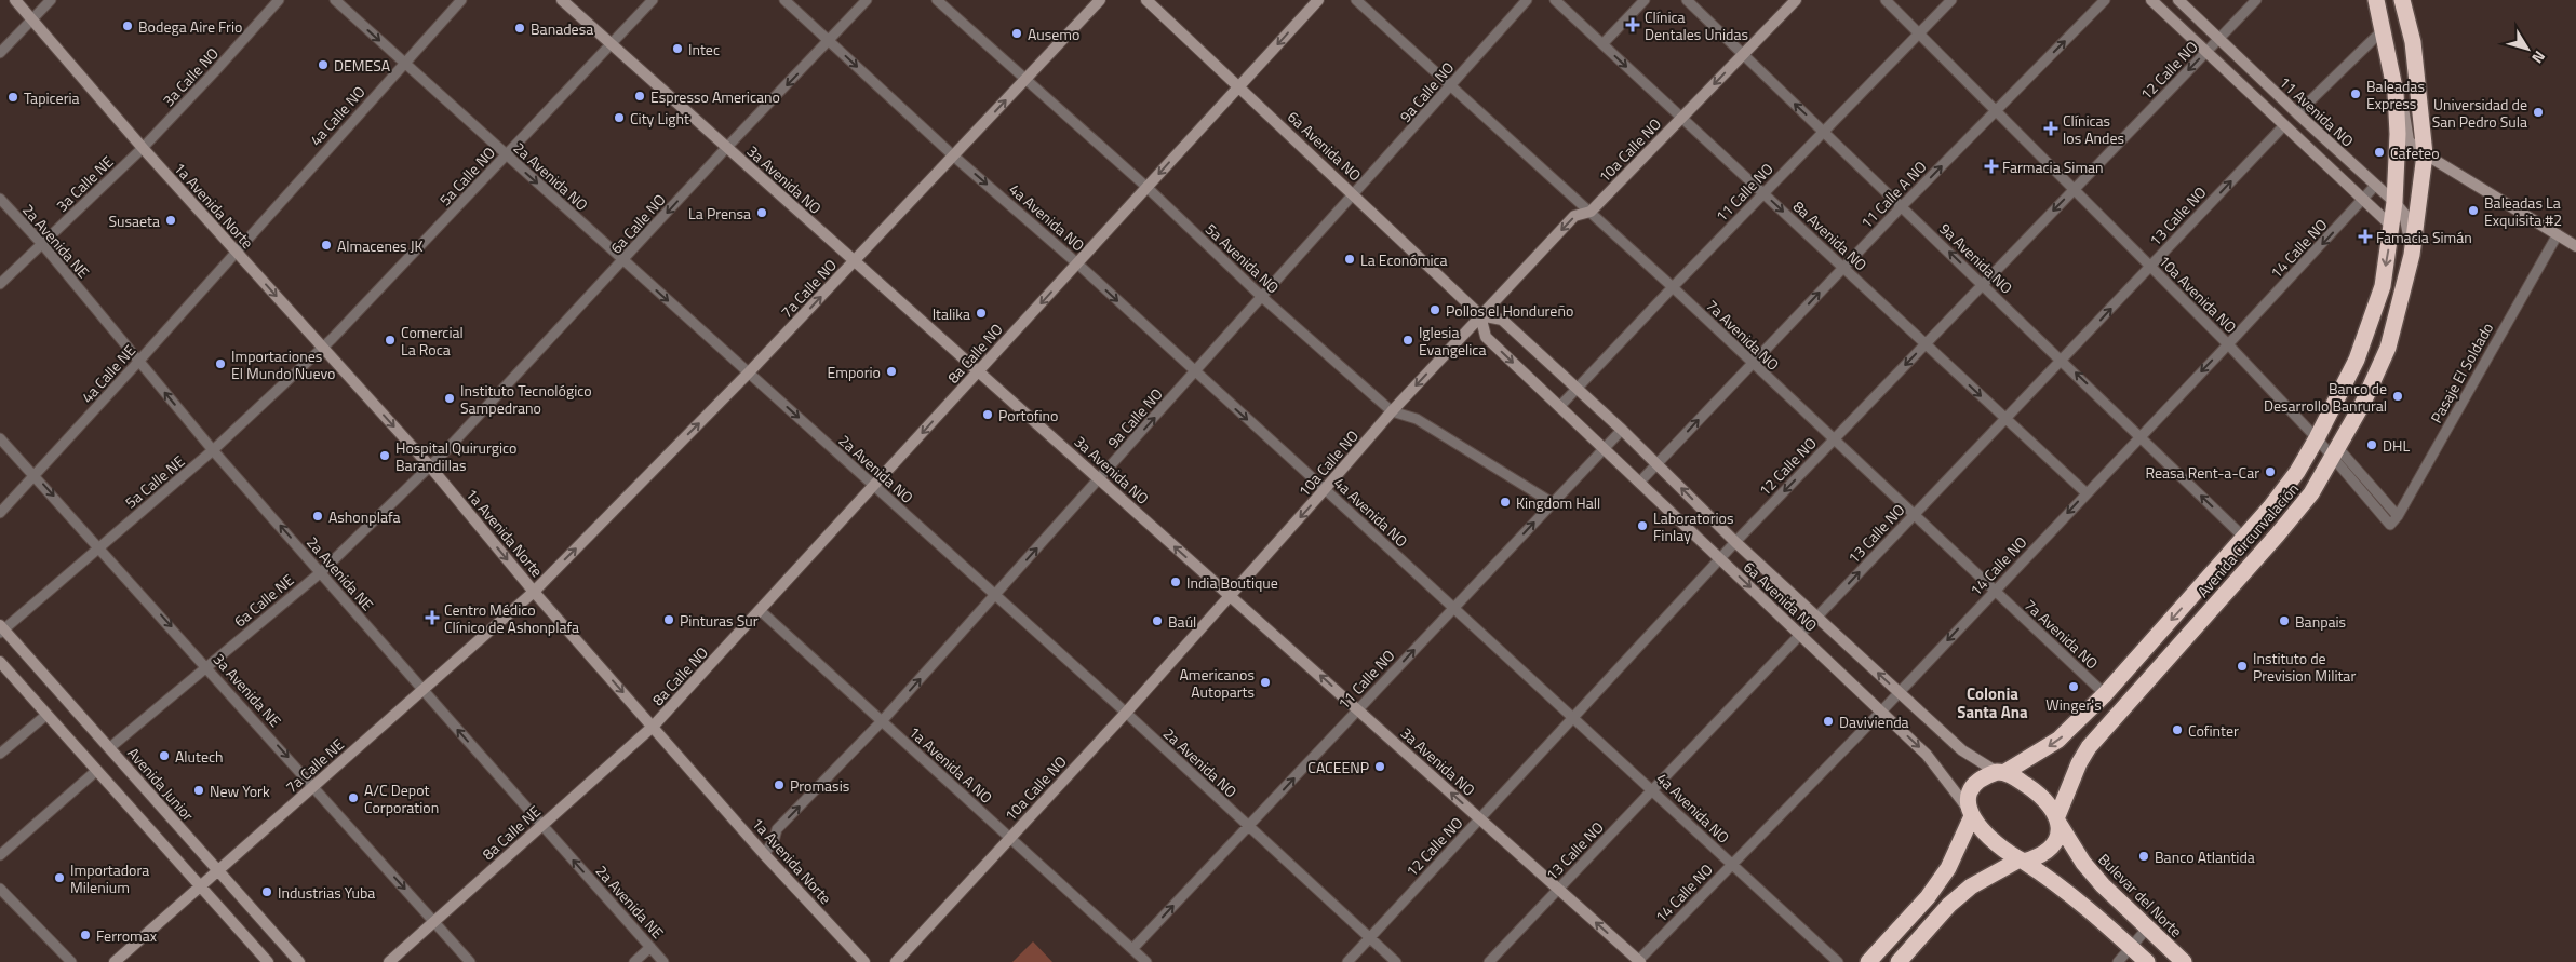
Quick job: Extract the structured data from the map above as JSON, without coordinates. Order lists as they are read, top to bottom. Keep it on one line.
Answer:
{"streets":{"highway":["Avenida Circunvalación","Bulevar del Norte"],"street":["12 Calle NO","3a Calle NO","9a Calle NO","11 Avenida NO","4a Calle NO","6a Avenida NO","10a Calle NO","5a Calle NO","2a Avenida NO","3a Avenida NO","3a Calle NE","11 Calle NO","11 Calle A NO","1a Avenida Norte","13 Calle NO","4a Avenida NO","6a Calle NO","8a Avenida NO","2a Avenida NE","14 Calle NO","5a Avenida NO","9a Avenida NO","7a Calle NO","10a Avenida NO","7a Avenida NO","8a Calle NO","Pasaje El Soldado","4a Calle NE","5a Calle NE","6a Calle NE","3a Avenida NE","1a Avenida A NO","7a Calle NE","Avenida Junior","8a Calle NE"]},"crossings":[["12 Calle NO","11 Avenida NO"],["12 Calle NO","6a Avenida NO"],["12 Calle NO","2a Avenida NO"],["12 Calle NO","3a Avenida NO"],["12 Calle NO","4a Avenida NO"],["12 Calle NO","8a Avenida NO"],["12 Calle NO","9a Avenida NO"],["12 Calle NO","10a Avenida NO"],["12 Calle NO","7a Avenida NO"],["3a Calle NO","3a Calle NE"],["3a Calle NO","1a Avenida Norte"],["9a Calle NO","6a Avenida NO"],["9a Calle NO","2a Avenida NO"],["9a Calle NO","3a Avenida NO"],["9a Calle NO","1a Avenida Norte"],["9a Calle NO","4a Avenida NO"],["9a Calle NO","5a Avenida NO"],["9a Calle NO","7a Avenida NO"],["9a Calle NO","1a Avenida A NO"],["11 Avenida NO","14 Calle NO"],["11 Avenida NO","Avenida Circunvalación"],["4a Calle NO","2a Avenida NO"],["4a Calle NO","1a Avenida Norte"],["4a Calle NO","4a Calle NE"],["6a Avenida NO","10a Calle NO"],["6a Avenida NO","11 Calle NO"],["6a Avenida NO","11 Calle A NO"],["6a Avenida NO","13 Calle NO"],["6a Avenida NO","14 Calle NO"],["6a Avenida NO","8a Calle NO"],["6a Avenida NO","Avenida Circunvalación"],["6a Avenida NO","Bulevar del Norte"],["10a Calle NO","2a Avenida NO"],["10a Calle NO","3a Avenida NO"],["10a Calle NO","4a Avenida NO"],["10a Calle NO","8a Avenida NO"],["10a Calle NO","5a Avenida NO"],["10a Calle NO","9a Avenida NO"],["10a Calle NO","7a Avenida NO"],["10a Calle NO","1a Avenida A NO"],["5a Calle NO","2a Avenida NO"],["5a Calle NO","3a Avenida NO"],["5a Calle NO","1a Avenida Norte"],["5a Calle NO","5a Calle NE"],["2a Avenida NO","11 Calle NO"],["2a Avenida NO","6a Calle NO"],["2a Avenida NO","7a Calle NO"],["2a Avenida NO","8a Calle NO"],["3a Avenida NO","11 Calle NO"],["3a Avenida NO","13 Calle NO"],["3a Avenida NO","6a Calle NO"],["3a Avenida NO","14 Calle NO"],["3a Avenida NO","7a Calle NO"],["3a Avenida NO","8a Calle NO"],["3a Calle NE","1a Avenida Norte"],["3a Calle NE","2a Avenida NE"],["11 Calle NO","4a Avenida NO"],["11 Calle NO","8a Avenida NO"],["11 Calle NO","5a Avenida NO"],["11 Calle NO","9a Avenida NO"],["11 Calle NO","10a Avenida NO"],["11 Calle NO","7a Avenida NO"],["11 Calle NO","1a Avenida A NO"],["11 Calle A NO","8a Avenida NO"],["11 Calle A NO","9a Avenida NO"],["11 Calle A NO","10a Avenida NO"],["11 Calle A NO","7a Avenida NO"],["1a Avenida Norte","6a Calle NO"],["1a Avenida Norte","7a Calle NO"],["1a Avenida Norte","8a Calle NO"],["1a Avenida Norte","4a Calle NE"],["1a Avenida Norte","5a Calle NE"],["1a Avenida Norte","6a Calle NE"],["1a Avenida Norte","7a Calle NE"],["1a Avenida Norte","8a Calle NE"],["13 Calle NO","4a Avenida NO"],["13 Calle NO","8a Avenida NO"],["13 Calle NO","9a Avenida NO"],["13 Calle NO","10a Avenida NO"],["13 Calle NO","7a Avenida NO"],["4a Avenida NO","6a Calle NO"],["4a Avenida NO","14 Calle NO"],["4a Avenida NO","7a Calle NO"],["4a Avenida NO","8a Calle NO"],["6a Calle NO","6a Calle NE"],["8a Avenida NO","14 Calle NO"],["2a Avenida NE","4a Calle NE"],["2a Avenida NE","5a Calle NE"],["2a Avenida NE","6a Calle NE"],["2a Avenida NE","7a Calle NE"],["2a Avenida NE","8a Calle NE"],["14 Calle NO","9a Avenida NO"],["14 Calle NO","10a Avenida NO"],["14 Calle NO","7a Avenida NO"],["5a Avenida NO","7a Calle NO"],["5a Avenida NO","8a Calle NO"],["9a Avenida NO","Avenida Circunvalación"],["7a Calle NO","7a Calle NE"],["10a Avenida NO","Pasaje El Soldado"],["10a Avenida NO","Avenida Circunvalación"],["7a Avenida NO","Avenida Circunvalación"],["8a Calle NO","1a Avenida A NO"],["8a Calle NO","8a Calle NE"],["4a Calle NE","3a Avenida NE"],["5a Calle NE","3a Avenida NE"],["5a Calle NE","Avenida Junior"],["Avenida Circunvalación","Bulevar del Norte"],["6a Calle NE","3a Avenida NE"],["6a Calle NE","Avenida Junior"],["3a Avenida NE","7a Calle NE"],["3a Avenida NE","8a Calle NE"],["7a Calle NE","Avenida Junior"]],"one_way":["12 Calle NO","9a Calle NO","10a Calle NO","2a Avenida NO","3a Avenida NO","11 Calle NO","11 Calle A NO","1a Avenida Norte","13 Calle NO","4a Avenida NO","6a Calle NO","8a Avenida NO","2a Avenida NE","14 Calle NO","9a Avenida NO","7a Calle NO","8a Calle NO","3a Avenida NE"],"districts":["Colonia Santa Ana"],"places":{"health":["Clínica Dentales Unidas","Clínicas los Andes","Farmacia Siman","Famacia Simán","Centro Médico Clínico de Ashonplafa"],"other":["Bodega Aire Frio","Banadesa","Ausemo","Intec","DEMESA","Baleadas Express","Espresso Americano","Tapiceria","Universidad de San Pedro Sula","City Light","Cafeteo","Baleadas La Exquisita #2","La Prensa","Susaeta","Almacenes JK","La Económica","Pollos el Hondureño","Italika","Comercial La Roca","Iglesia Evangelica","Importaciones El Mundo Nuevo","Emporio","Banco de Desarrollo Banrural","Instituto Tecnológico Sampedrano","Portofino","DHL","Hospital Quirurgico Barandillas","Reasa Rent-a-Car","Kingdom Hall","Ashonplafa","Laboratorios Finlay","India Boutique","Pinturas Sur","Baúl","Banpais","Instituto de Prevision Militar","Americanos Autoparts","Winger's","Davivienda","Cofinter","Alutech","CACEENP","Promasis","New York","A/C Depot Corporation","Banco Atlantida","Importadora Milenium","Industrias Yuba","Ferromax"]},"north":"bottom right"}
